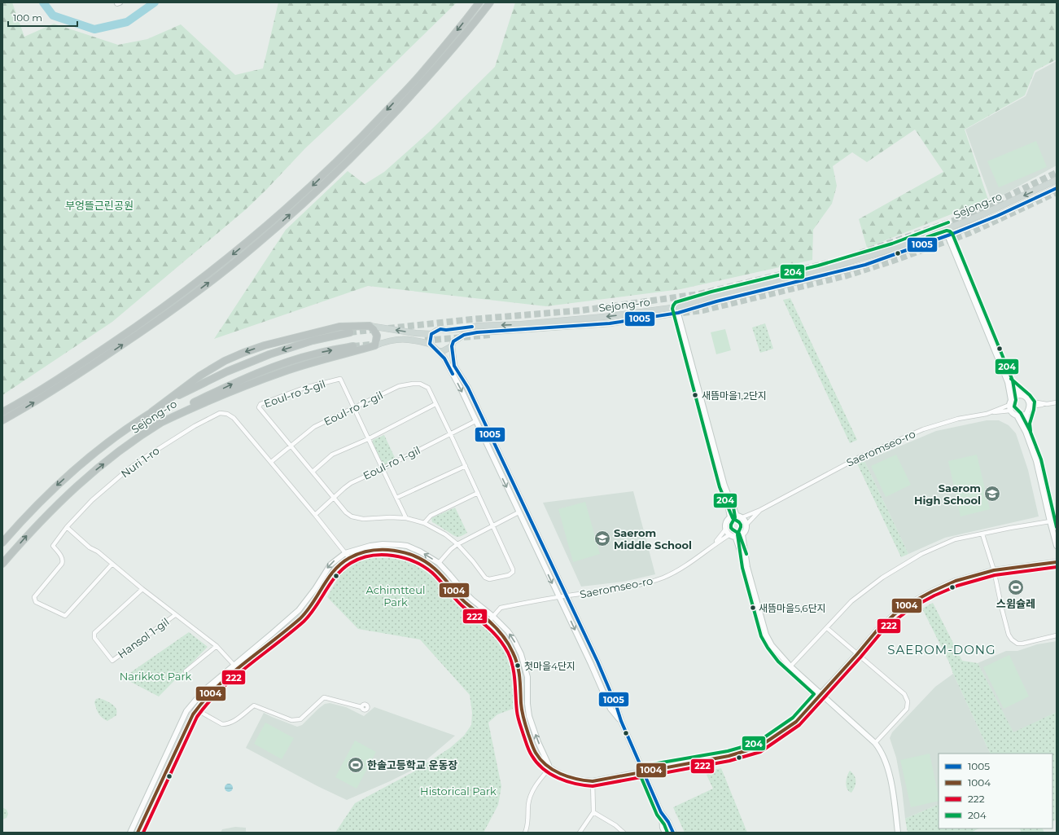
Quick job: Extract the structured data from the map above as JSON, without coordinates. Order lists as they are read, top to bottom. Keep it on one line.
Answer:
{"streets":{"highway":["Sejong-ro"],"street":["Eoul-ro 3-gil","Eoul-ro 2-gil","Saeromseo-ro","Nuri 1-ro","Eoul-ro 1-gil","Hansol 1-gil"]},"crossings":[["Eoul-ro 3-gil","Eoul-ro 2-gil"],["Eoul-ro 3-gil","Eoul-ro 1-gil"],["Eoul-ro 2-gil","Nuri 1-ro"],["Eoul-ro 2-gil","Eoul-ro 1-gil"],["Nuri 1-ro","Eoul-ro 1-gil"]],"districts":["SAEROM-DONG"],"parks":["부엉뜰근린공원","Achimtteul Park","Narikkot Park","Historical Park"],"places":{"other":["새뜸마을1,2단지","새뜸마을5,6단지","첫마을4단지"],"school or university":["Saerom High School","Saerom Middle School"],"sports":["스윔슐레","한솔고등학교 운동장"]},"lines":["transit line 1005","transit line 204","transit line 1004","transit line 222"],"legend":["1005","1004","222","204"],"scale_bar":"100 m"}
